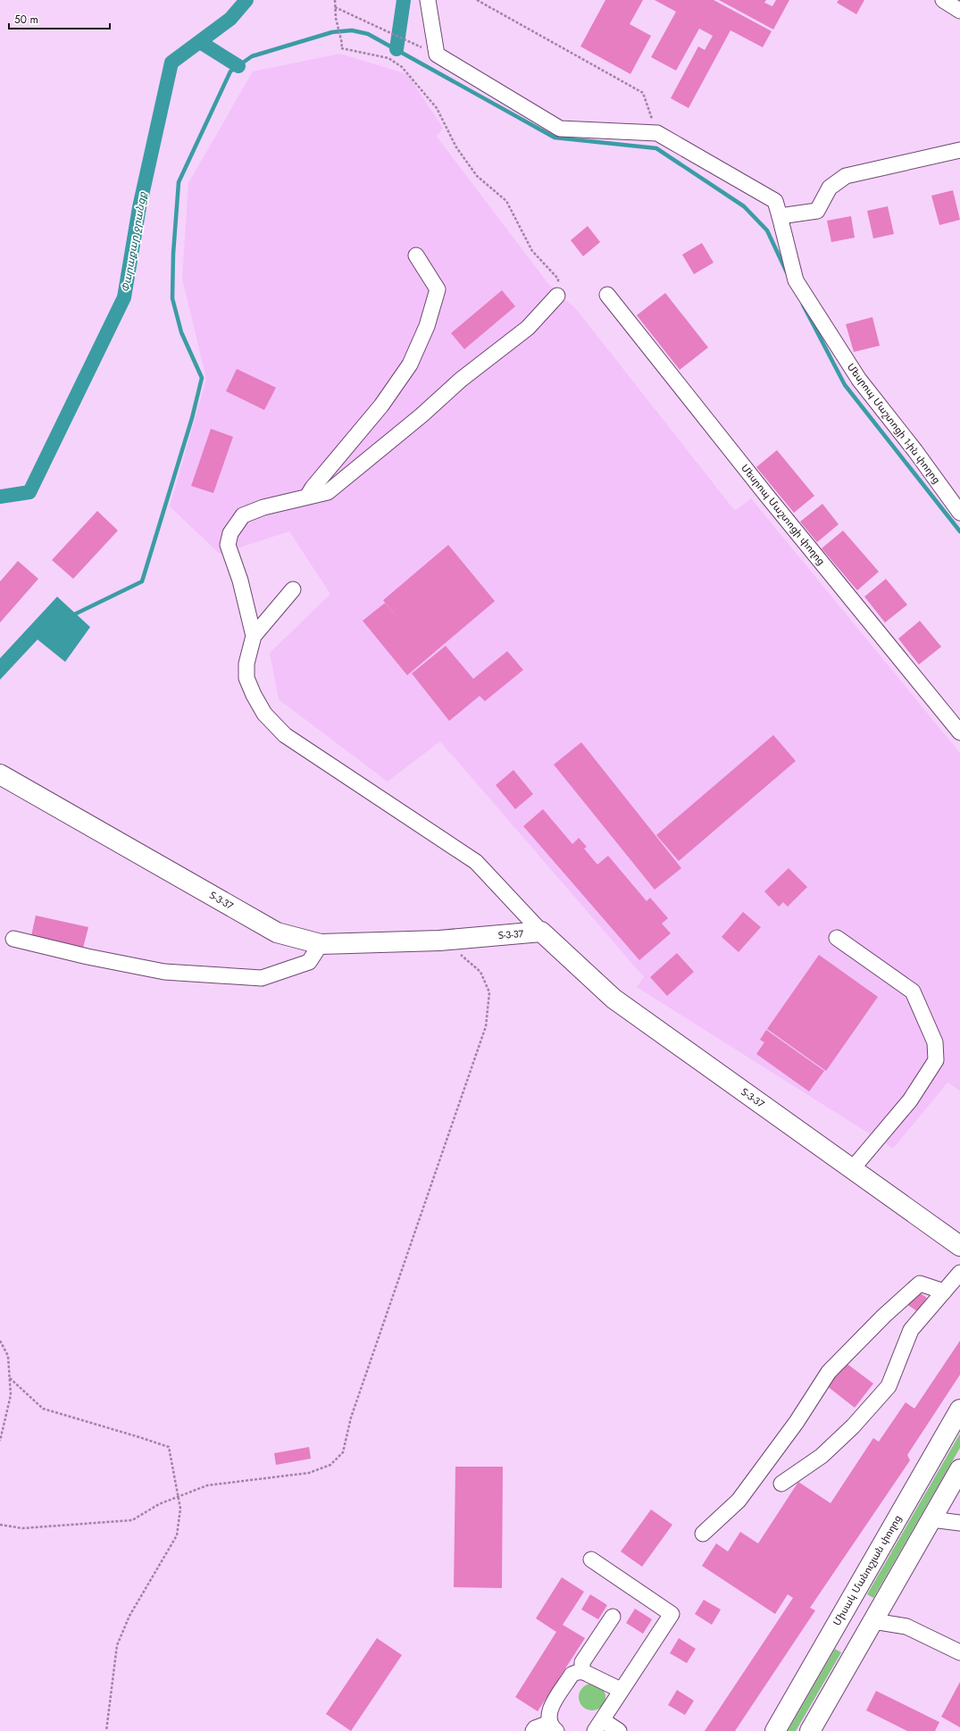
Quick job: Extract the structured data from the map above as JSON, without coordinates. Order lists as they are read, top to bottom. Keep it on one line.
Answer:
{"streets":{"main road":["Տ-3-37","Միսակ Մանուշյան փողոց"],"street":["Մեսրոպ Մաշտոցի 1-ին փողոց","Մեսրոպ Մաշտոցի փողոց"]},"water":["Փարաքար ջրանցք"],"scale_bar":"50 m"}
